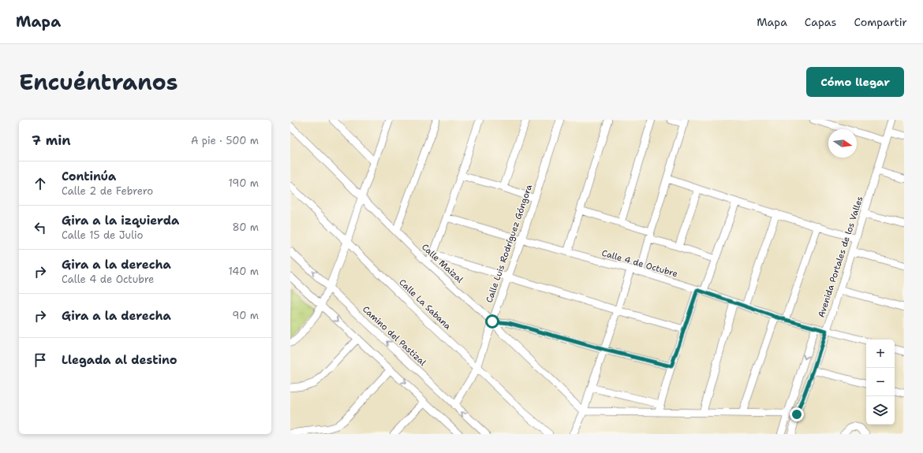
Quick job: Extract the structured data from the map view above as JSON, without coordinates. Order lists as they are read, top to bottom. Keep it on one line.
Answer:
{"streets":{"street":["Calle Luis Rodríguez Góngora","Avenida Portales de los Valles","Calle Maizal","Calle 4 de Octubre","Calle La Sabana","Camino del Pastizal"]},"crossings":[["Calle Luis Rodríguez Góngora","Calle Maizal"],["Calle Luis Rodríguez Góngora","Calle 4 de Octubre"],["Calle Luis Rodríguez Góngora","Calle La Sabana"],["Calle Luis Rodríguez Góngora","Camino del Pastizal"],["Avenida Portales de los Valles","Calle 4 de Octubre"]],"north":"right","page":{"header":"Mapa","nav":["Mapa","Capas","Compartir"],"title":"Encuéntranos","buttons":"Cómo llegar","heading":["7 min","A pie · 500 m"],"list":[["Continúa","Calle 2 de Febrero","190 m"],["Gira a la izquierda","Calle 15 de Julio","80 m"],["Gira a la derecha","Calle 4 de Octubre","140 m"],["Gira a la derecha","90 m"],"Llegada al destino"],"map_buttons":["+","−"]}}
